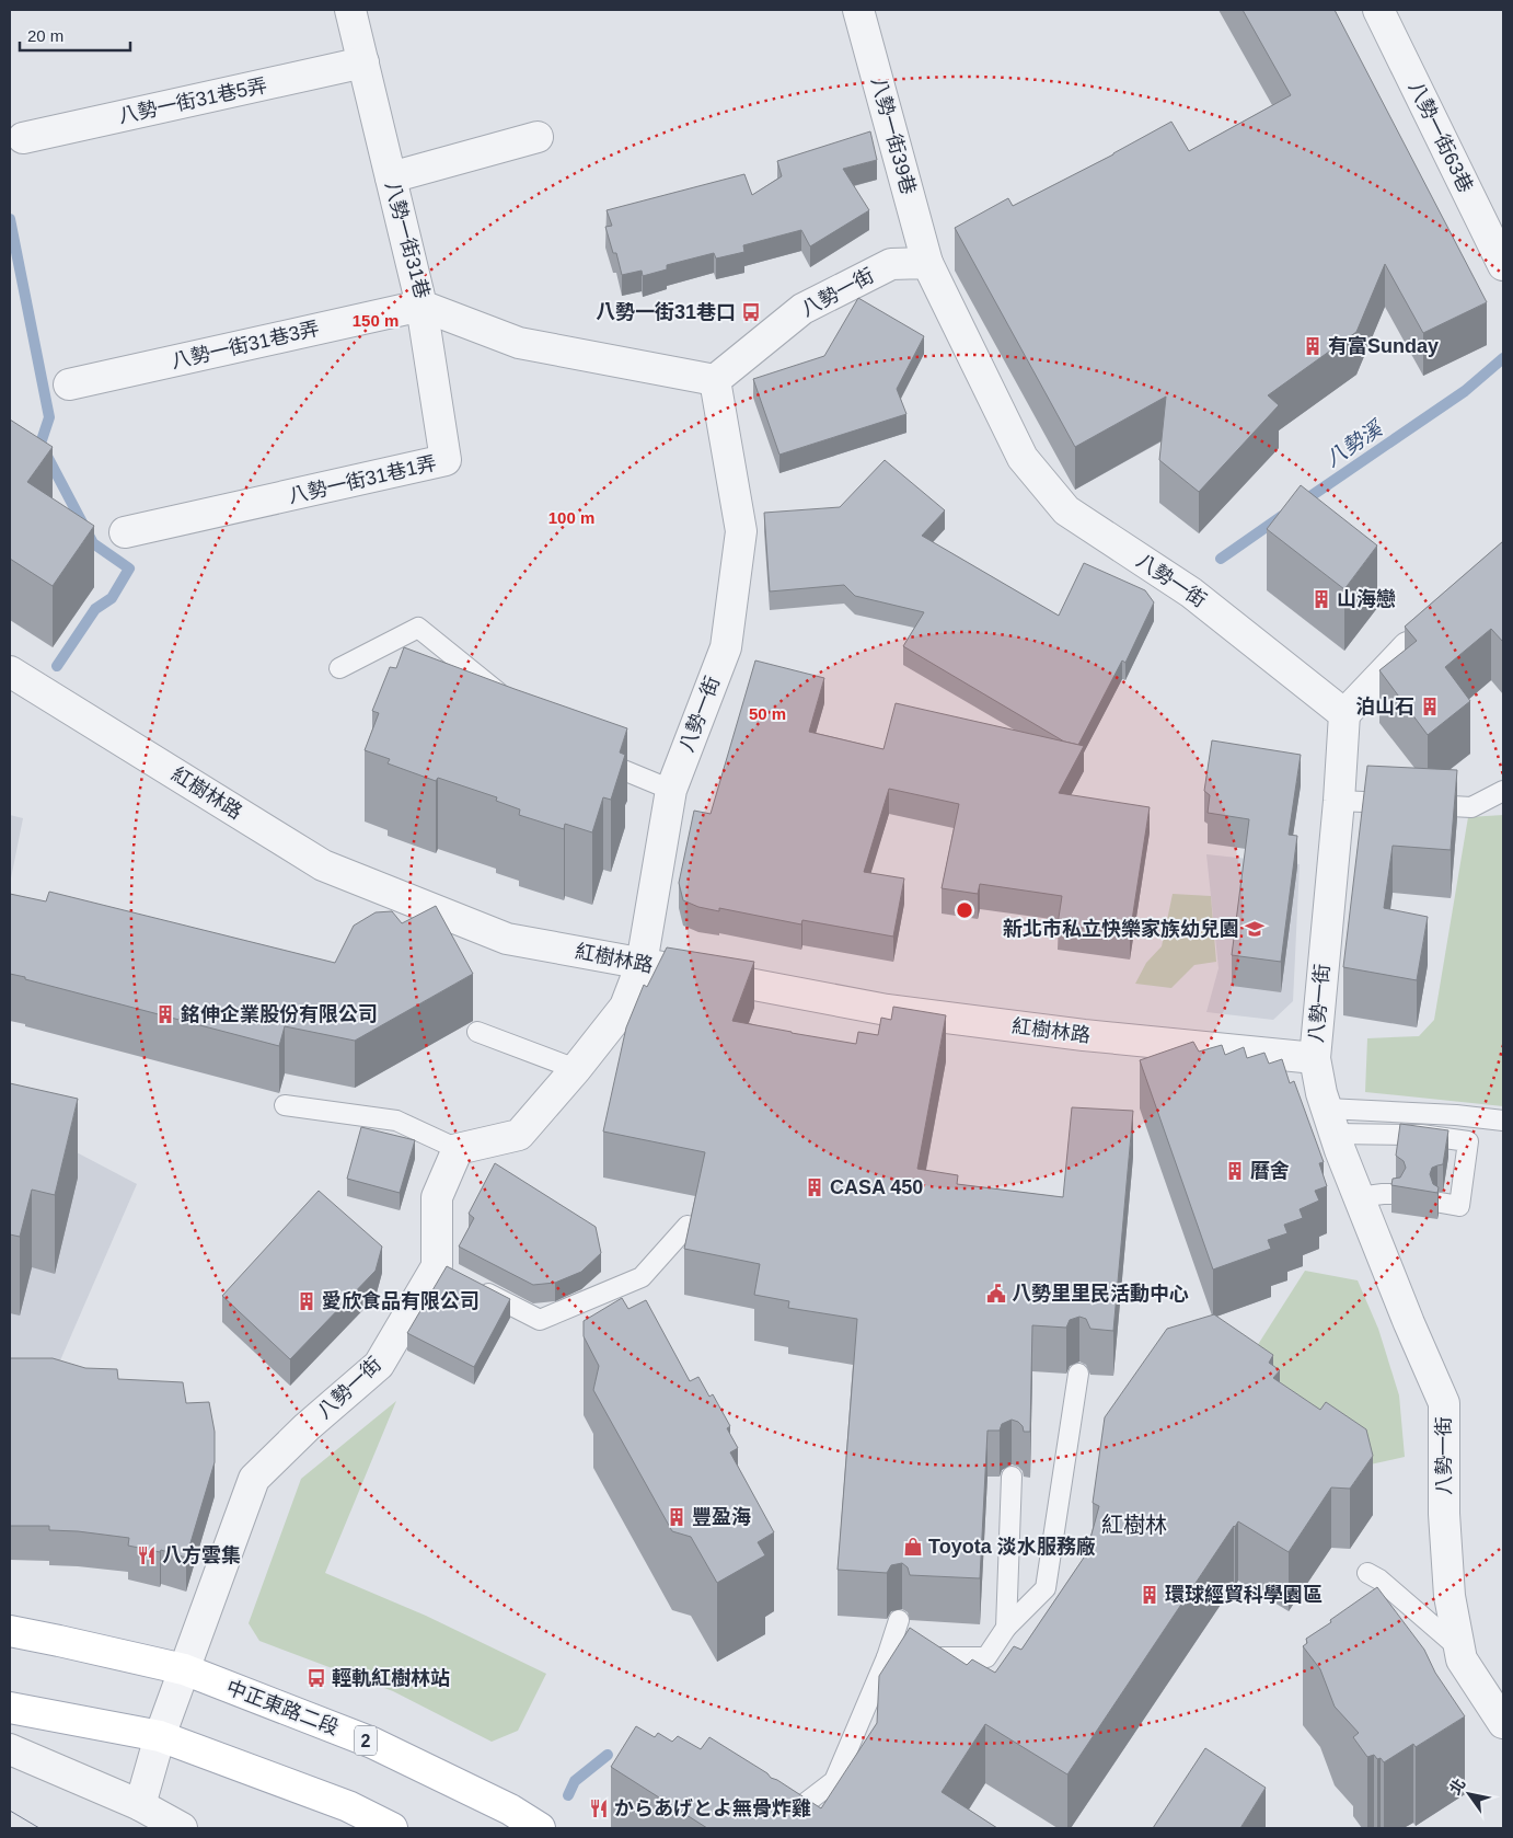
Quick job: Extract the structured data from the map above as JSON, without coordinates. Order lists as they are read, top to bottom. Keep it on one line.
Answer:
{"streets":{"main road":["中正東路二段","2"],"street":["八勢一街31巷5弄","八勢一街39巷","八勢一街63巷","八勢一街31巷","八勢一街","八勢一街31巷3弄","八勢一街31巷1弄","紅樹林路"]},"crossings":[["八勢一街31巷5弄","八勢一街31巷"],["八勢一街39巷","八勢一街"],["八勢一街31巷","八勢一街"],["八勢一街31巷","八勢一街31巷3弄"],["八勢一街31巷","八勢一街31巷1弄"],["八勢一街","紅樹林路"],["八勢一街","中正東路二段"],["八勢一街31巷3弄","八勢一街31巷1弄"]],"districts":["紅樹林"],"water":["八勢溪"],"places":{"bus stop":["八勢一街31巷口","輕軌紅樹林站"],"building":["有富Sunday","山海戀","泊山石","銘伸企業股份有限公司","曆舍","CASA 450","愛欣食品有限公司","豐盈海","環球經貿科學園區"],"school or university":["新北市私立快樂家族幼兒園"],"public building":["八勢里里民活動中心"],"shop":["Toyota 淡水服務廠"],"restaurant":["八方雲集","からあげとよ無骨炸雞"]},"scale_bar":"20 m","north":"top left","rings":["150 m","100 m","50 m"]}
